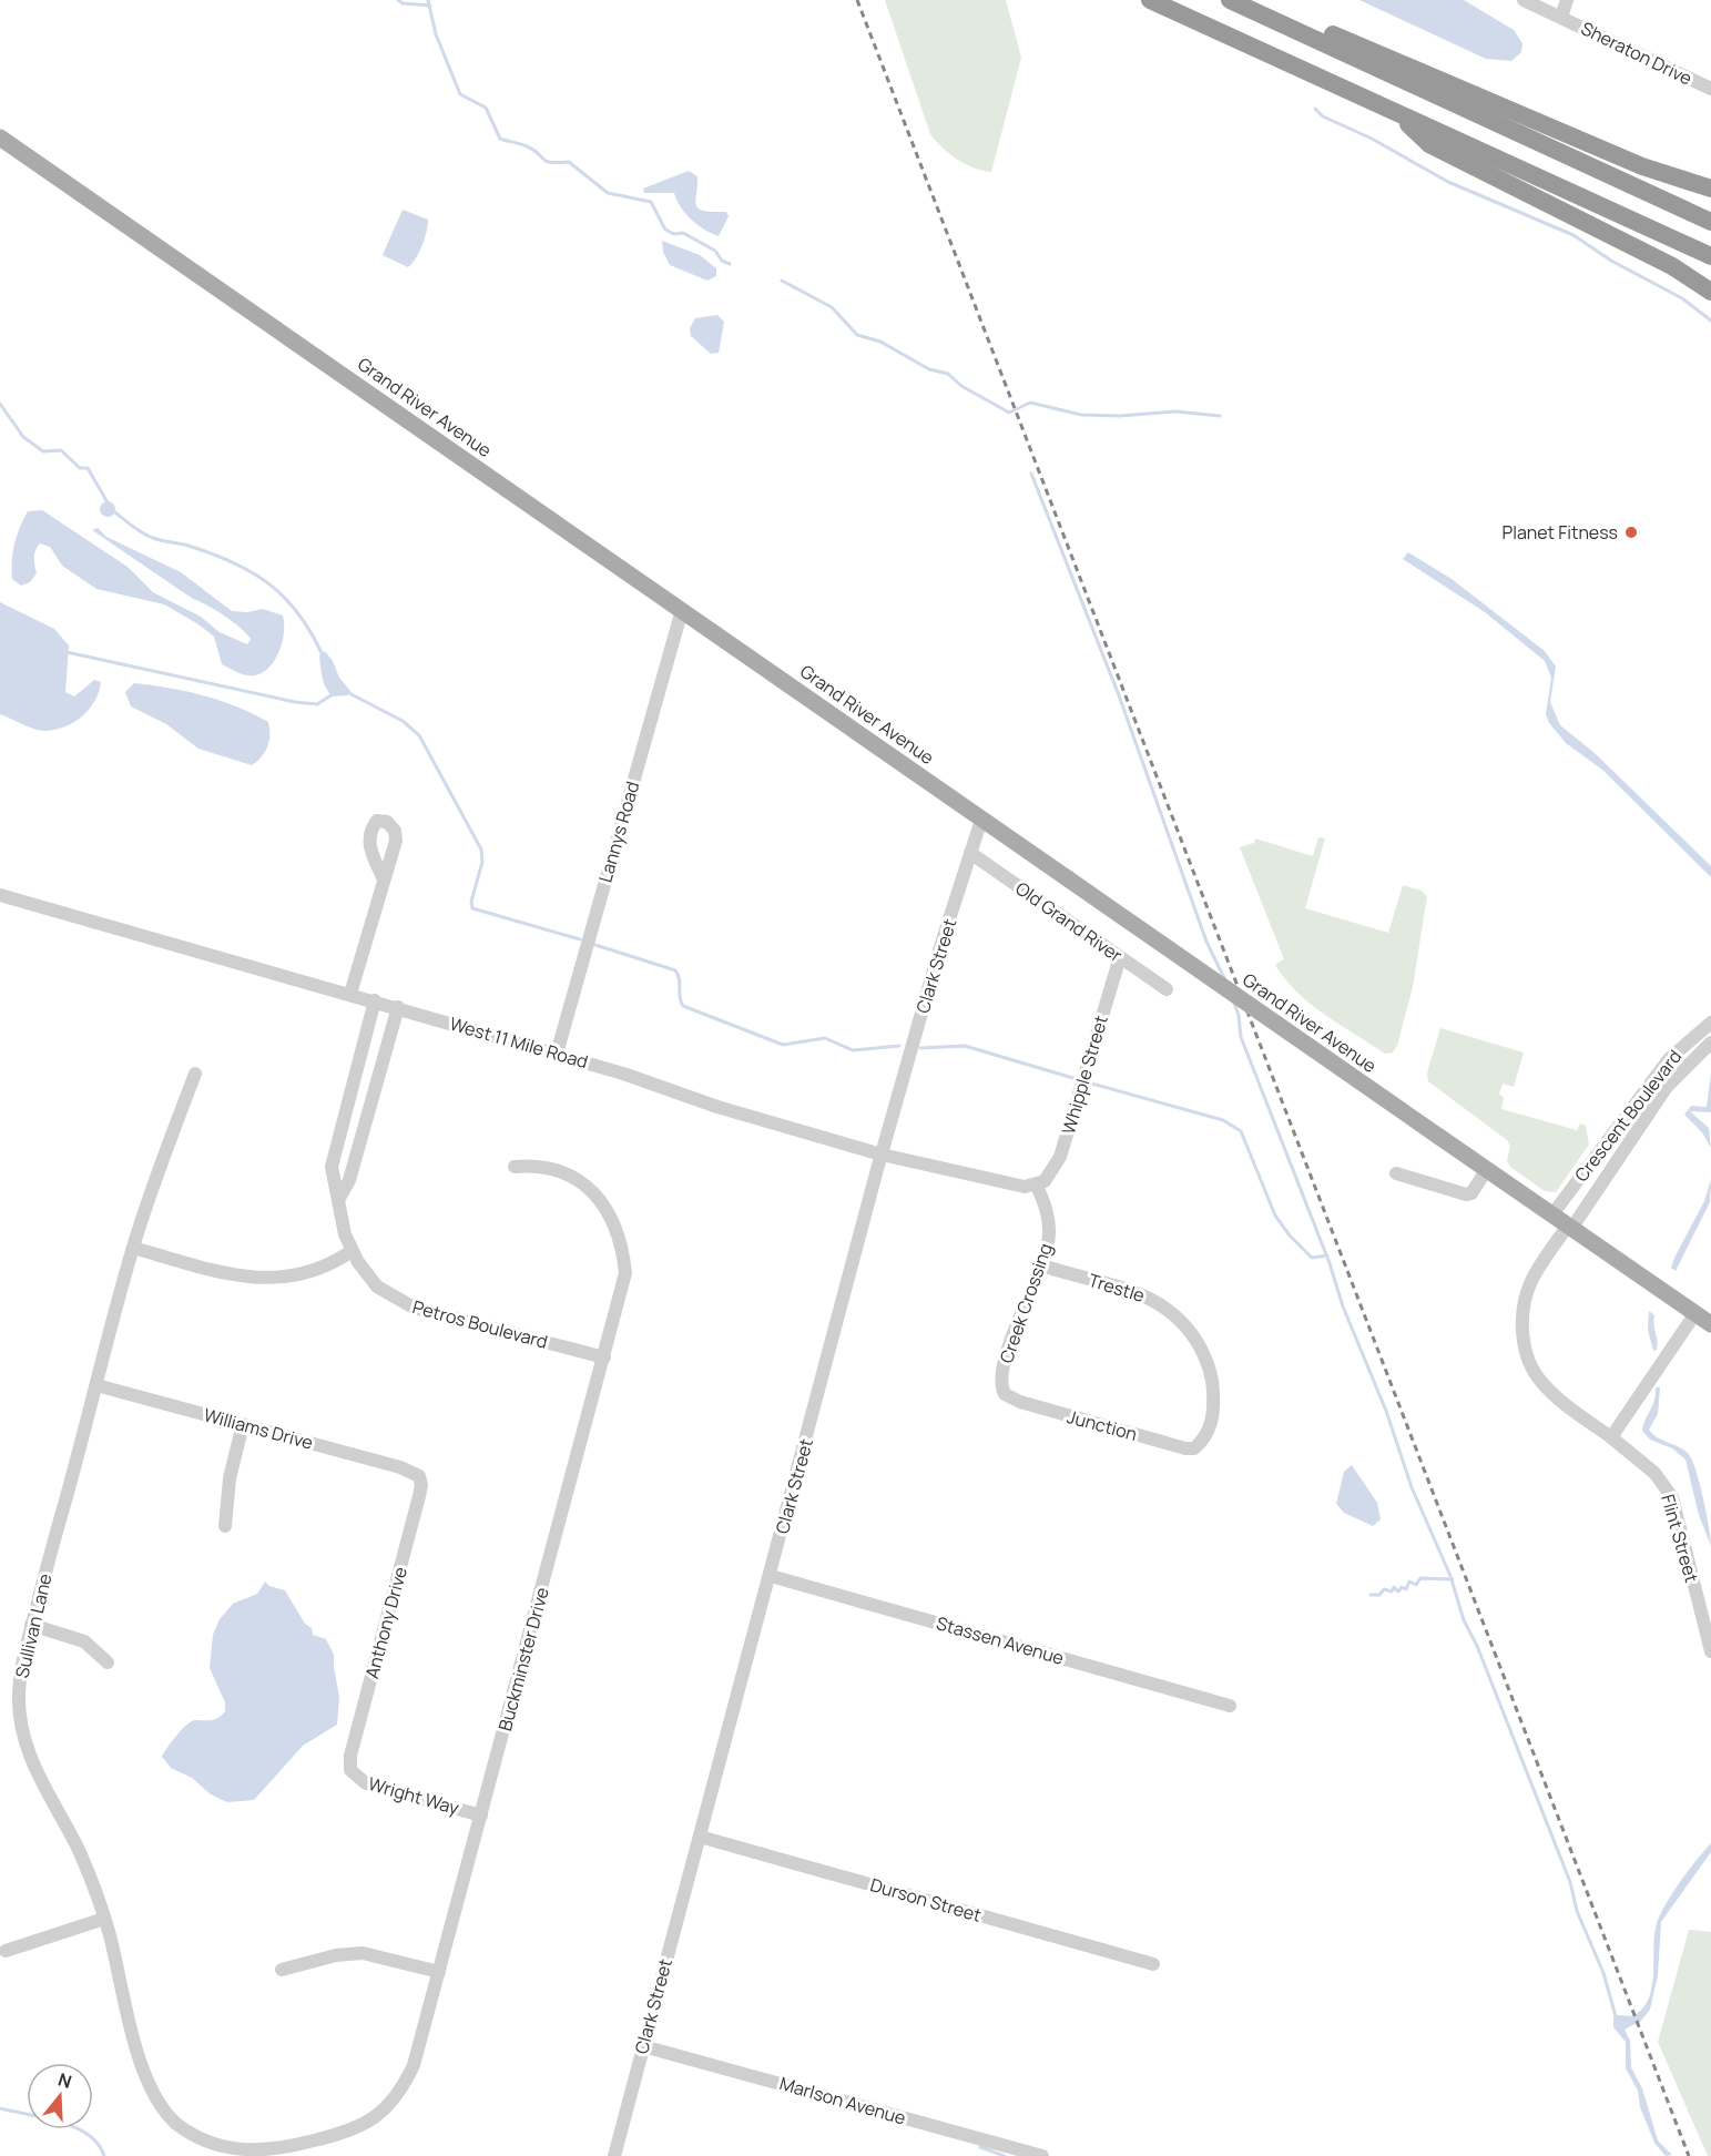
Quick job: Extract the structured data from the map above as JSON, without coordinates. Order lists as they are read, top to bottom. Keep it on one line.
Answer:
{"streets":{"main road":["Grand River Avenue"],"street":["Sheraton Drive","Lannys Road","Old Grand River","Clark Street","West 11 Mile Road","Whipple Street","Crescent Boulevard","Trestle","Creek Crossing","Petros Boulevard","Junction","Williams Drive","Flint Street","Anthony Drive","Sullivan Lane","Stassen Avenue","Buckminster Drive","Wright Way","Durson Street","Marlson Avenue"]},"crossings":[["Grand River Avenue","Lannys Road"],["Grand River Avenue","Clark Street"],["Grand River Avenue","Crescent Boulevard"],["Lannys Road","West 11 Mile Road"],["Old Grand River","Clark Street"],["Old Grand River","Whipple Street"],["Clark Street","West 11 Mile Road"],["Clark Street","Stassen Avenue"],["Clark Street","Durson Street"],["Clark Street","Marlson Avenue"],["West 11 Mile Road","Whipple Street"],["West 11 Mile Road","Creek Crossing"],["West 11 Mile Road","Petros Boulevard"],["Whipple Street","Creek Crossing"],["Crescent Boulevard","Flint Street"],["Trestle","Creek Crossing"],["Trestle","Junction"],["Creek Crossing","Junction"],["Petros Boulevard","Buckminster Drive"],["Williams Drive","Anthony Drive"],["Williams Drive","Sullivan Lane"],["Anthony Drive","Wright Way"],["Sullivan Lane","Buckminster Drive"],["Buckminster Drive","Wright Way"]],"places":["Planet Fitness"],"north":"top"}
